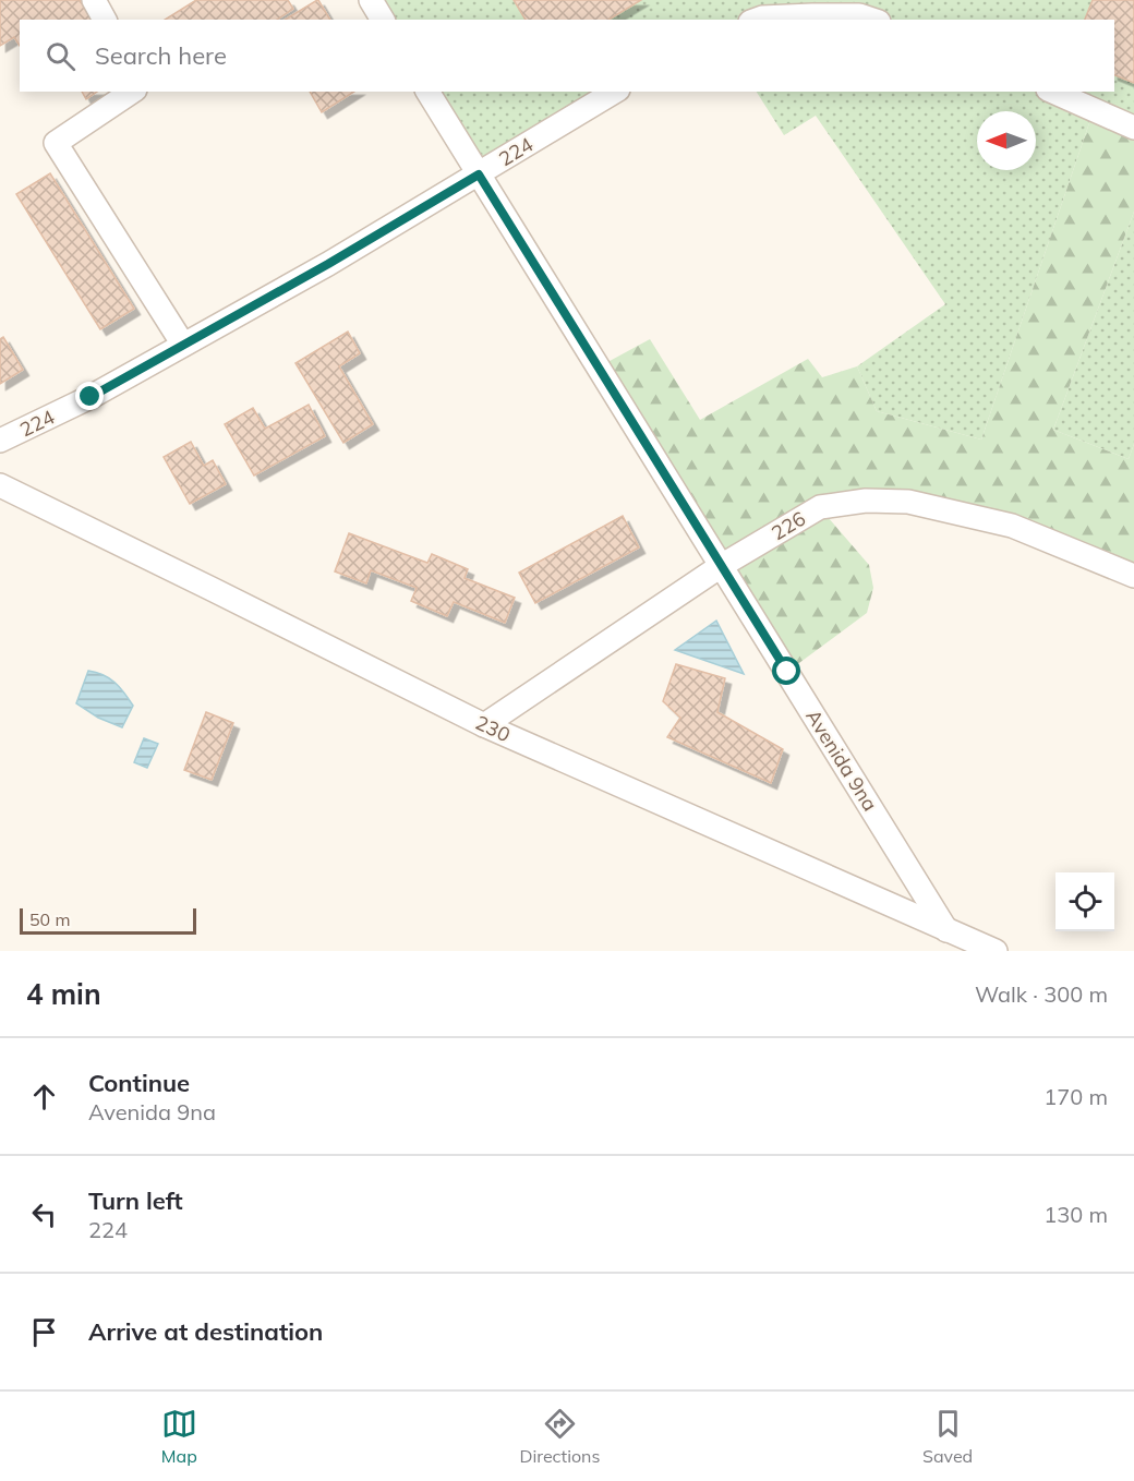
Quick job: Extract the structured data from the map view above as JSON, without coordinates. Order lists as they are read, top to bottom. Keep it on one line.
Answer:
{"streets":{"street":["224","226","230","Avenida 9na"]},"crossings":[["224","Avenida 9na"],["226","230"],["226","Avenida 9na"],["230","Avenida 9na"]],"scale_bar":"50 m","north":"left","page":{"search":"Search here","scale":"50 m","heading":["4 min","Walk · 300 m"],"list":[["Continue","Avenida 9na","170 m"],["Turn left","224","130 m"],"Arrive at destination"],"nav":["Map","Directions","Saved"]}}
